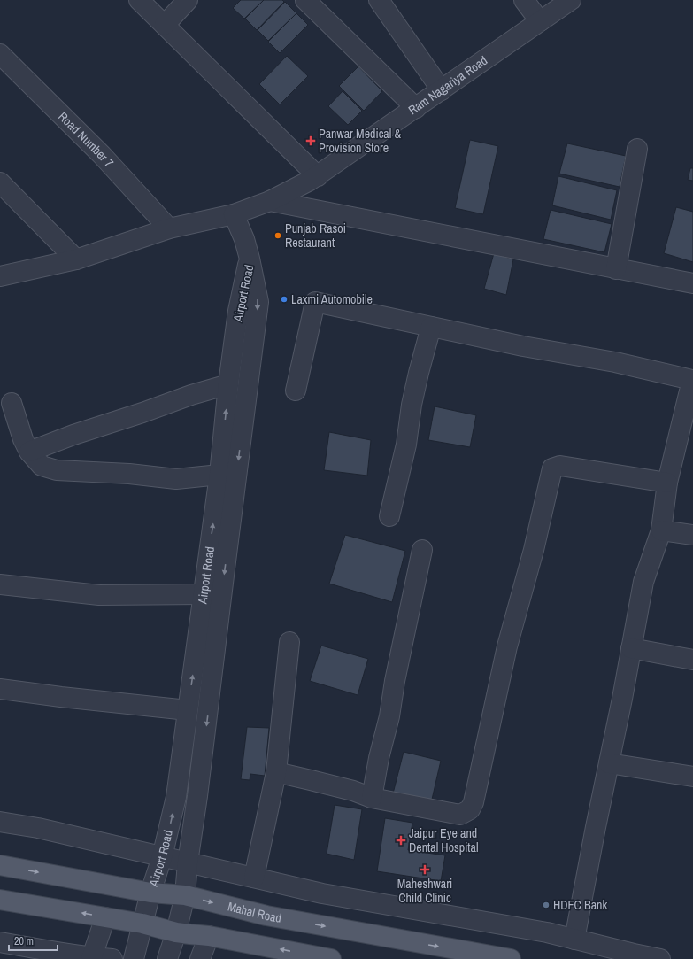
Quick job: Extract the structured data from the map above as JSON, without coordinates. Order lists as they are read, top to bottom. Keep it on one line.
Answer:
{"streets":{"main road":["Mahal Road"],"street":["Ram Nagariya Road","Road Number 7","Airport Road"]},"crossings":[["Ram Nagariya Road","Road Number 7"],["Airport Road","Mahal Road"]],"places":{"health":["Panwar Medical & Provision Store","Jaipur Eye and Dental Hospital","Maheshwari Child Clinic"],"other":["Punjab Rasoi Restaurant","Laxmi Automobile","HDFC Bank"]},"scale_bar":"20 m"}
